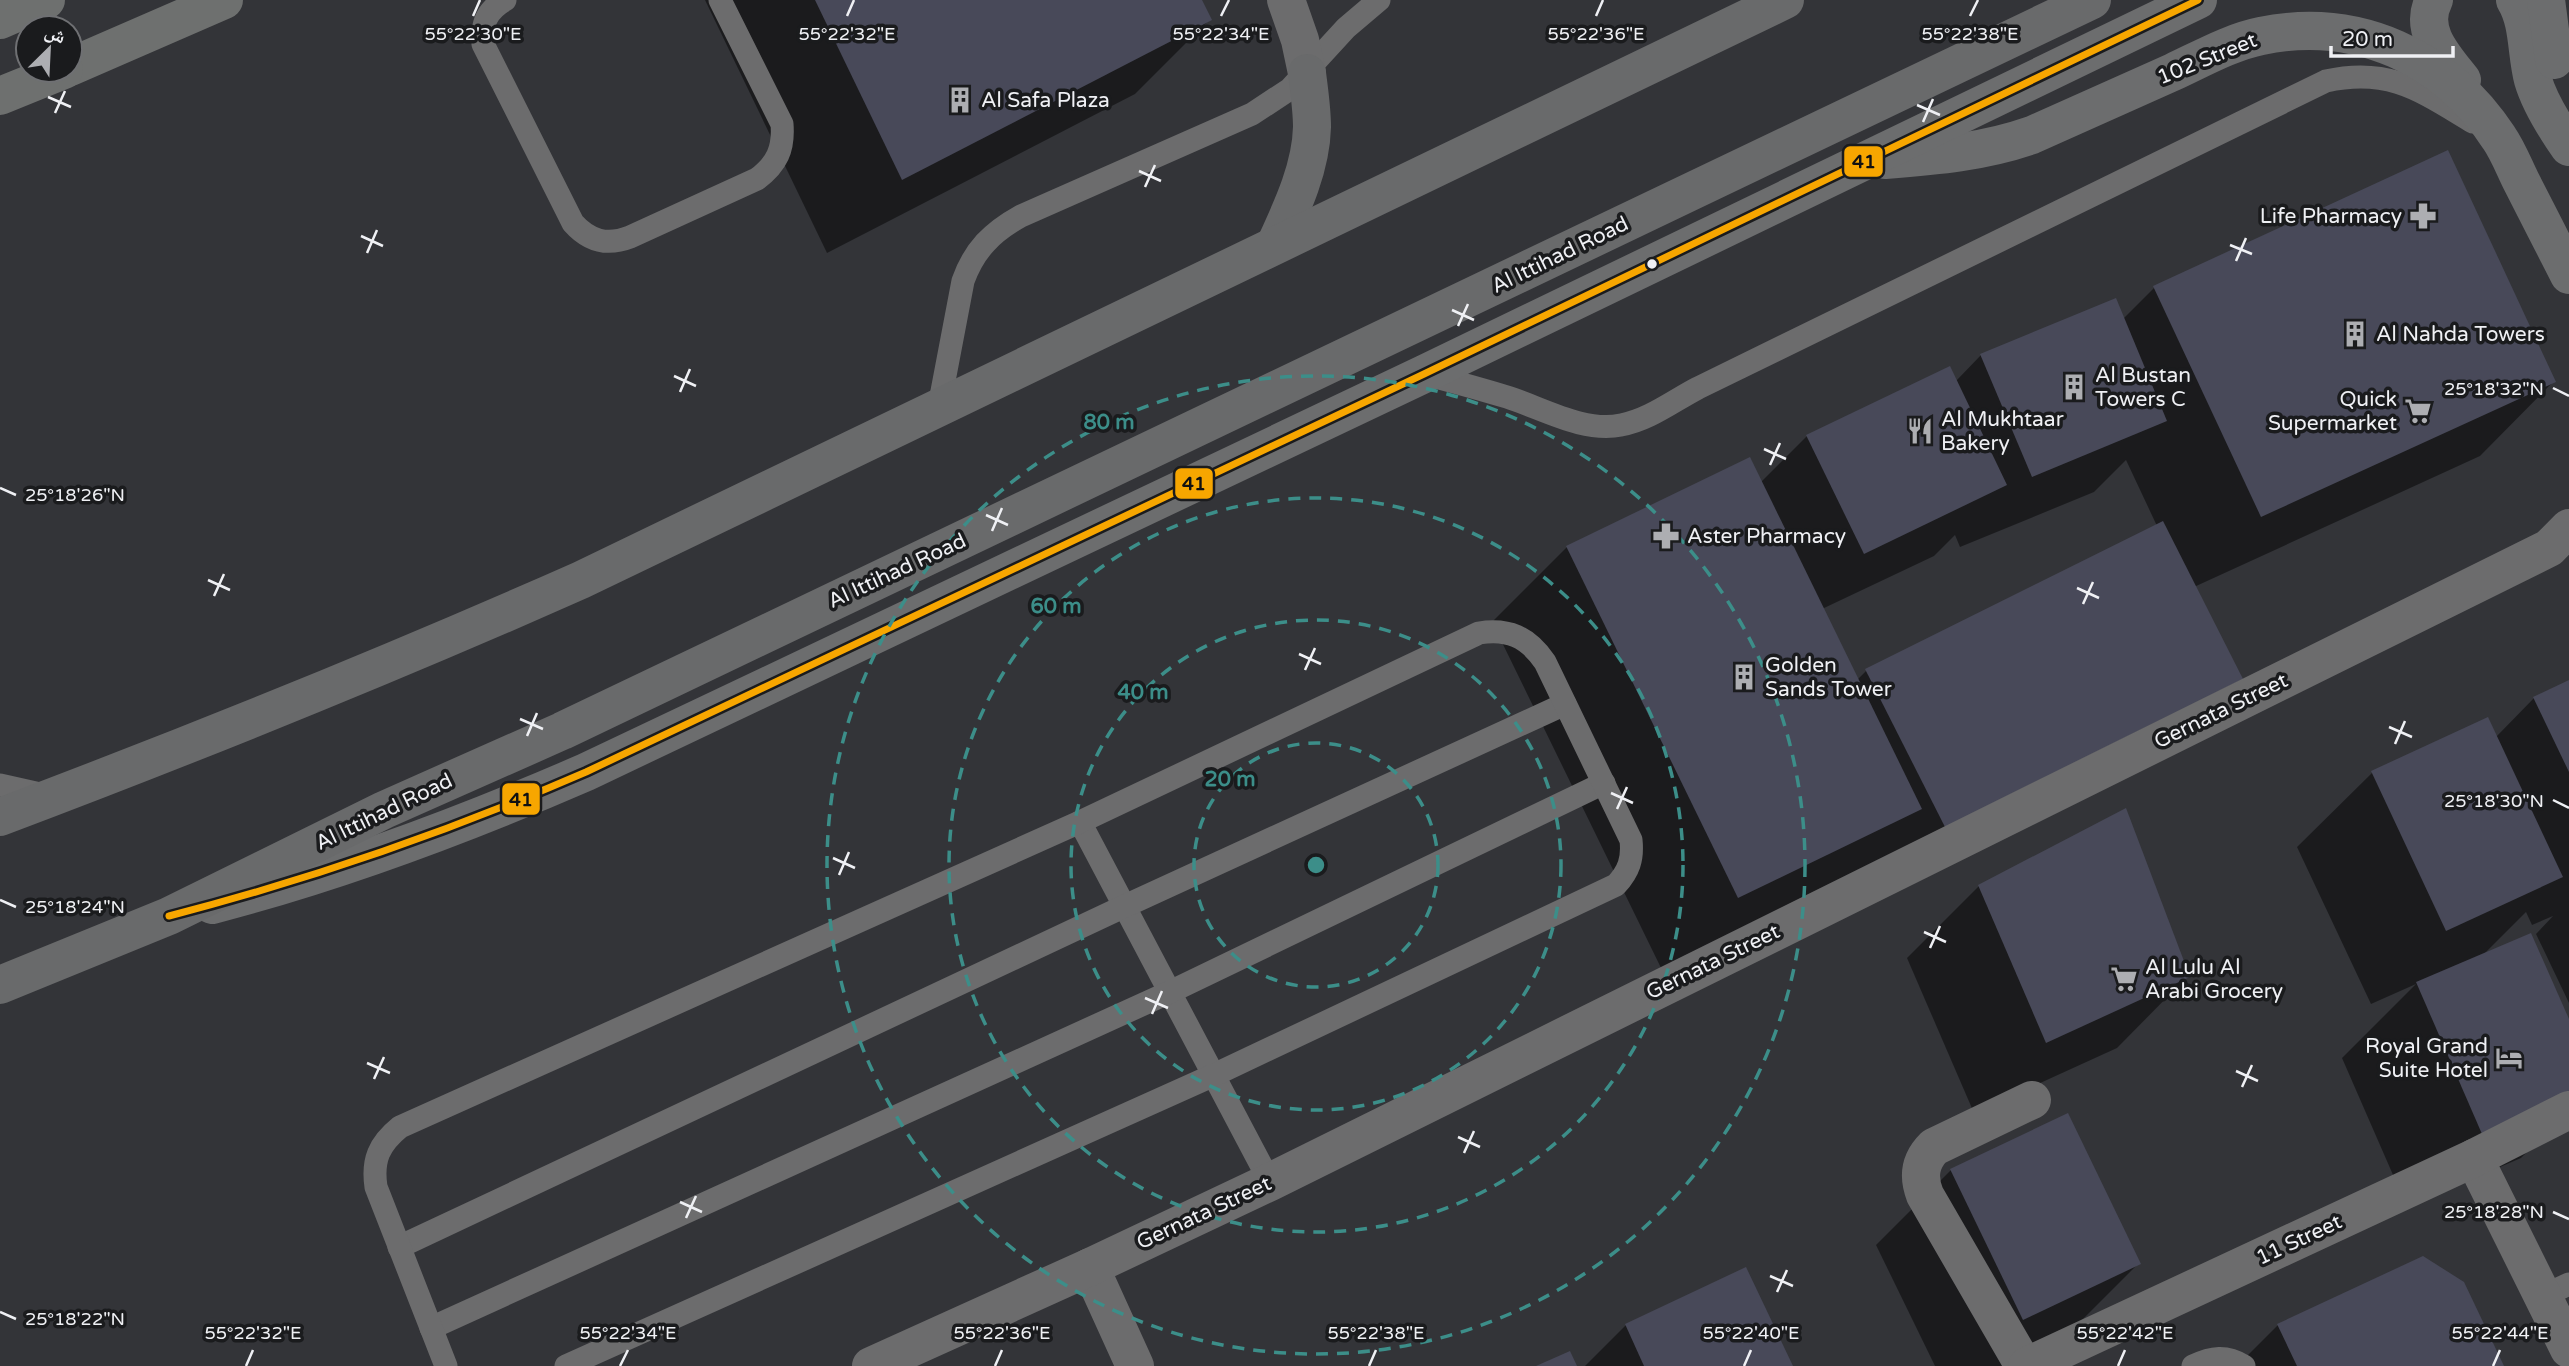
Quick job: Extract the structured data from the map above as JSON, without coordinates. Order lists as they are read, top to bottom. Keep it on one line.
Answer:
{"streets":{"highway":["Al Ittihad Road"],"main road":["102 Street"],"street":["Gernata Street","11 Street"]},"places":{"building":["Al Safa Plaza","Al Nahda Towers","Al Bustan Towers C","Golden Sands Tower"],"pharmacy":["Life Pharmacy","Aster Pharmacy"],"supermarket":["Quick Supermarket","Al Lulu Al Arabi Grocery"],"restaurant":["Al Mukhtaar Bakery"],"hotel":["Royal Grand Suite Hotel"]},"lines":["transit line 41"],"scale_bar":"20 m","north":"top right","coordinates":["55°22'30\"E","55°22'32\"E","55°22'34\"E","55°22'38\"E","55°22'36\"E","25°18'32\"N","25°18'26\"N","25°18'30\"N","25°18'24\"N","25°18'28\"N","25°18'22\"N","55°22'40\"E","55°22'42\"E","55°22'44\"E"],"rings":["80 m","60 m","40 m","20 m"]}
